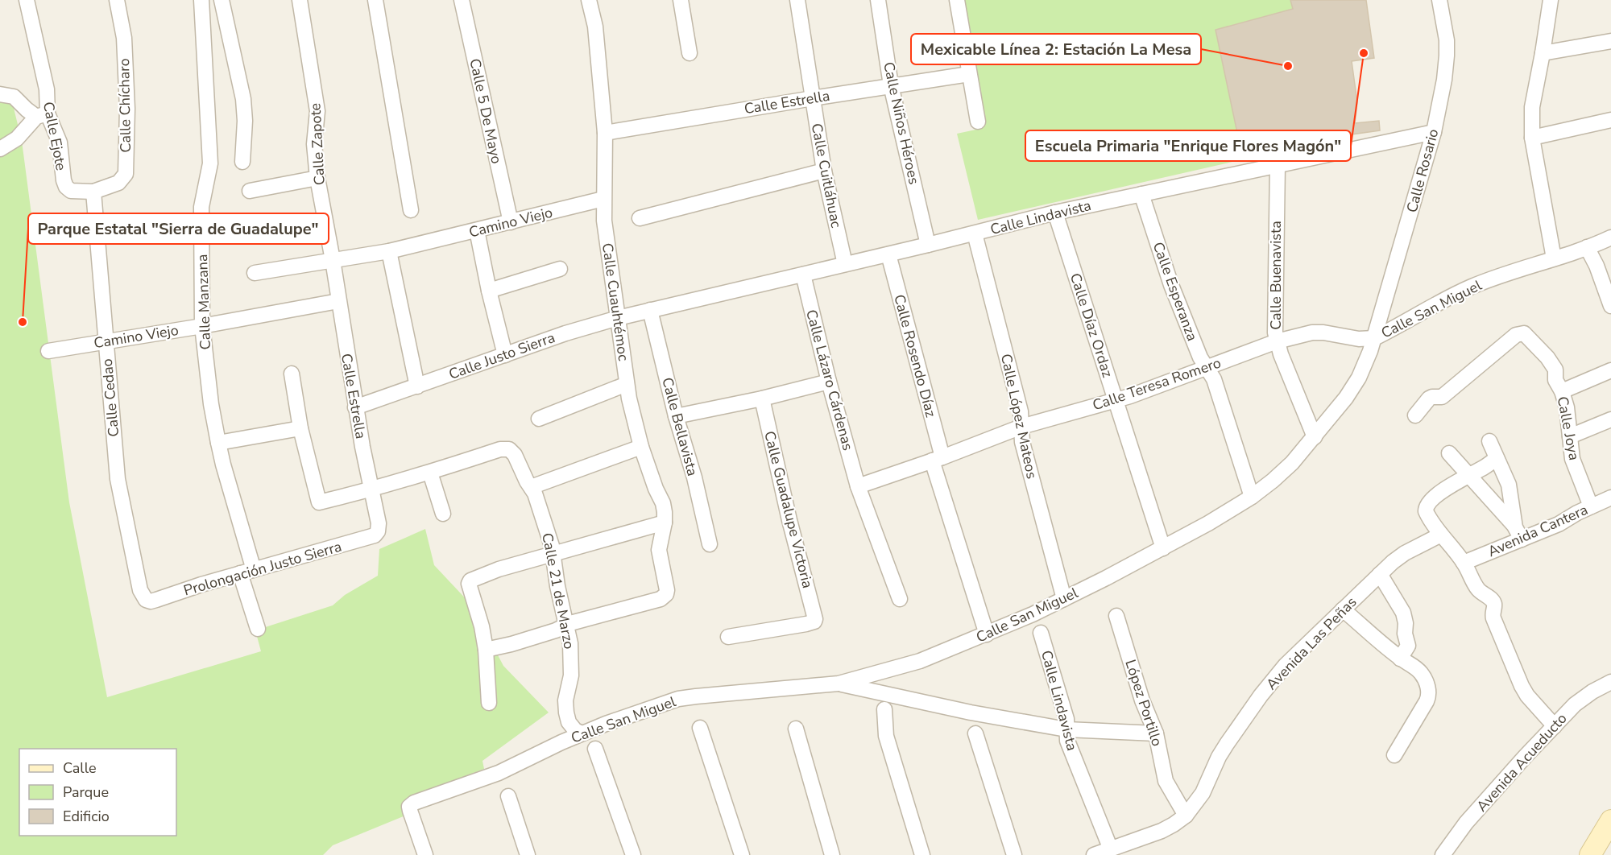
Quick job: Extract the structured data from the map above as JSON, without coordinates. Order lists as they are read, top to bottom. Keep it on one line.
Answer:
{"streets":{"street":["Calle Estrella","Calle Chícharo","Calle 5 De Mayo","Calle Niños Héroes","Calle Ejote","Calle Zapote","Calle Rosario","Calle Cuitláhuac","Calle Lindavista","Camino Viejo","Calle Buenavista","Calle Esperanza","Calle Manzana","Calle Cuauhtémoc","Calle San Miguel","Calle Díaz Ordaz","Calle Justo Sierra","Calle Rosendo Díaz","Calle Lázaro Cárdenas","Calle Teresa Romero","Calle Cedao","Calle López Mateos","Calle Bellavista","Calle Joya","Calle Guadalupe Victoria","Avenida Cantera","Prolongación Justo Sierra","Calle 21 de Marzo","Avenida Las Peñas","López Portillo","Avenida Acueducto"]},"crossings":[["Calle Estrella","Calle Niños Héroes"],["Calle Estrella","Calle Zapote"],["Calle Estrella","Calle Cuitláhuac"],["Calle Estrella","Camino Viejo"],["Calle Estrella","Calle Cuauhtémoc"],["Calle Estrella","Calle Justo Sierra"],["Calle Estrella","Prolongación Justo Sierra"],["Calle Chícharo","Calle Ejote"],["Calle Chícharo","Calle Cedao"],["Calle 5 De Mayo","Camino Viejo"],["Calle Niños Héroes","Calle Lindavista"],["Calle Ejote","Calle Cedao"],["Calle Zapote","Camino Viejo"],["Calle Rosario","Calle Lindavista"],["Calle Rosario","Calle San Miguel"],["Calle Rosario","Calle Teresa Romero"],["Calle Cuitláhuac","Calle Lindavista"],["Calle Lindavista","Calle Buenavista"],["Calle Lindavista","Calle Esperanza"],["Calle Lindavista","Calle Díaz Ordaz"],["Calle Lindavista","Calle Justo Sierra"],["Calle Lindavista","Calle Rosendo Díaz"],["Calle Lindavista","Calle Lázaro Cárdenas"],["Calle Lindavista","Calle López Mateos"],["Calle Lindavista","Calle Bellavista"],["Calle Lindavista","Avenida Las Peñas"],["Camino Viejo","Calle Manzana"],["Camino Viejo","Calle Cuauhtémoc"],["Camino Viejo","Calle Cedao"],["Calle Buenavista","Calle San Miguel"],["Calle Buenavista","Calle Teresa Romero"],["Calle Esperanza","Calle San Miguel"],["Calle Esperanza","Calle Teresa Romero"],["Calle Manzana","Prolongación Justo Sierra"],["Calle Cuauhtémoc","Calle Justo Sierra"],["Calle Cuauhtémoc","Calle 21 de Marzo"],["Calle San Miguel","Calle Díaz Ordaz"],["Calle San Miguel","Calle Rosendo Díaz"],["Calle San Miguel","Calle Teresa Romero"],["Calle San Miguel","Calle López Mateos"],["Calle San Miguel","Calle 21 de Marzo"],["Calle Díaz Ordaz","Calle Teresa Romero"],["Calle Justo Sierra","Calle Bellavista"],["Calle Rosendo Díaz","Calle Teresa Romero"],["Calle Teresa Romero","Calle López Mateos"],["Calle Cedao","Prolongación Justo Sierra"],["Calle Joya","Avenida Cantera"],["Avenida Las Peñas","López Portillo"]],"places":["Escuela Primaria \"Enrique Flores Magón\"","Mexicable Línea 2: Estación La Mesa","Parque Estatal \"Sierra de Guadalupe\""],"legend":["Calle","Parque","Edificio"]}
